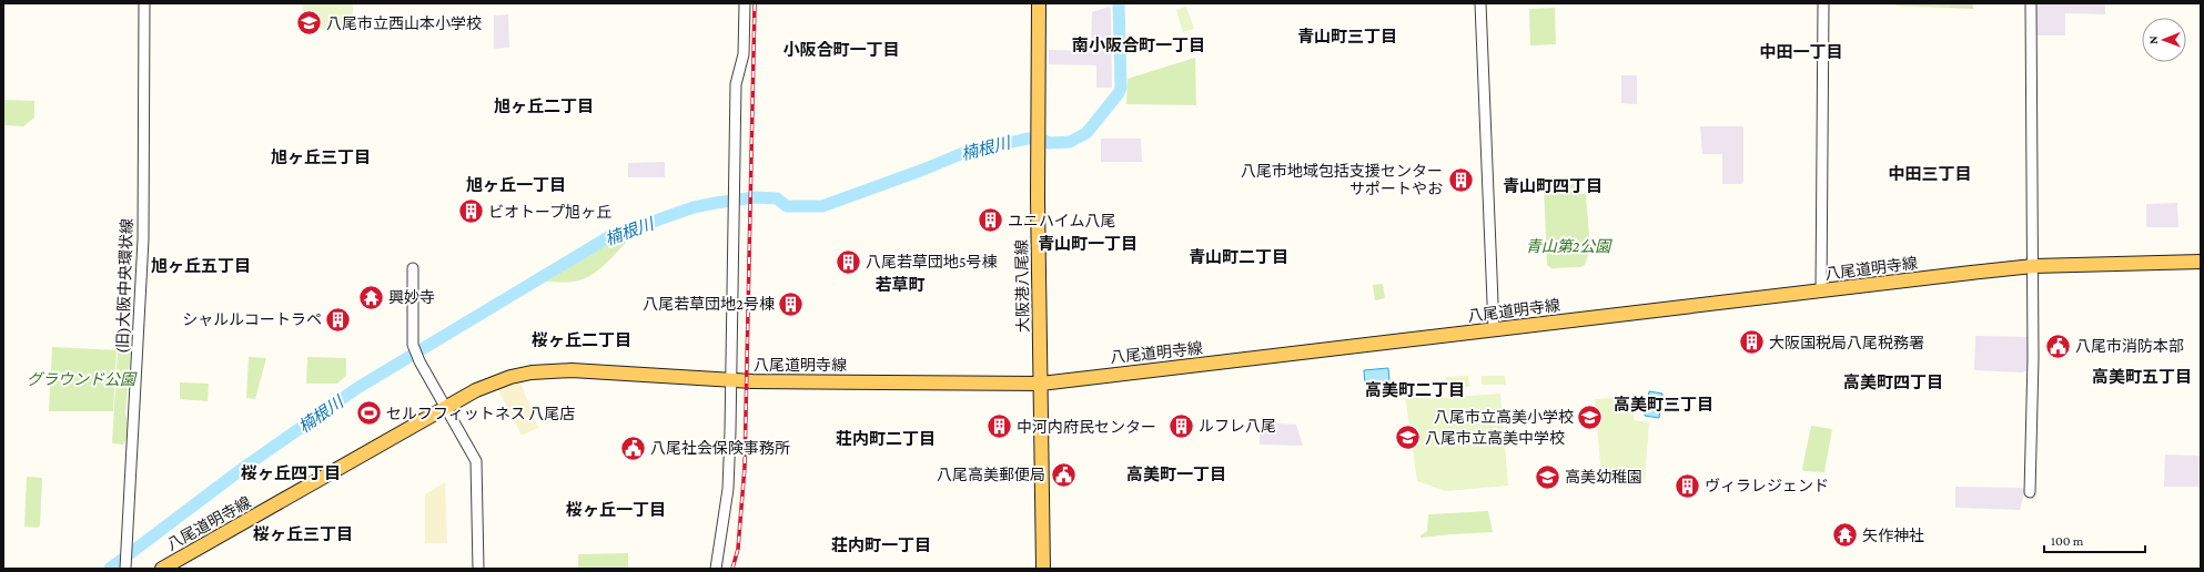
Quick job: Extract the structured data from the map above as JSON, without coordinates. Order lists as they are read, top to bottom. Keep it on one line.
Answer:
{"streets":{"main road":["八尾道明寺線","大阪港八尾線"],"street":["(旧)大阪中央環状線"]},"crossings":[["八尾道明寺線","大阪港八尾線"]],"districts":["青山町三丁目","南小阪合町一丁目","小阪合町一丁目","中田一丁目","旭ヶ丘二丁目","旭ヶ丘三丁目","中田三丁目","旭ヶ丘一丁目","青山町四丁目","青山町一丁目","青山町二丁目","旭ヶ丘五丁目","若草町","桜ヶ丘二丁目","高美町五丁目","高美町四丁目","高美町二丁目","高美町三丁目","荘内町二丁目","桜ヶ丘四丁目","高美町一丁目","桜ヶ丘一丁目","桜ヶ丘三丁目","荘内町一丁目"],"water":["楠根川"],"parks":["青山第2公園","グラウンド公園"],"places":{"school or university":["八尾市立西山本小学校","八尾市立高美小学校","八尾市立高美中学校","高美幼稚園"],"building":["八尾市地域包括支援センター サポートやお","ビオトープ旭ヶ丘","ユニハイム八尾","八尾若草団地5号棟","八尾若草団地2号棟","シャルルコートラペ","大阪国税局八尾税務署","ルフレ八尾","中河内府民センター","ヴィラレジェンド"],"temple":["興妙寺","矢作神社"],"public building":["八尾市消防本部","八尾社会保険事務所","八尾高美郵便局"],"sports":["セルフフィットネス 八尾店"]},"scale_bar":"100 m","north":"left"}
